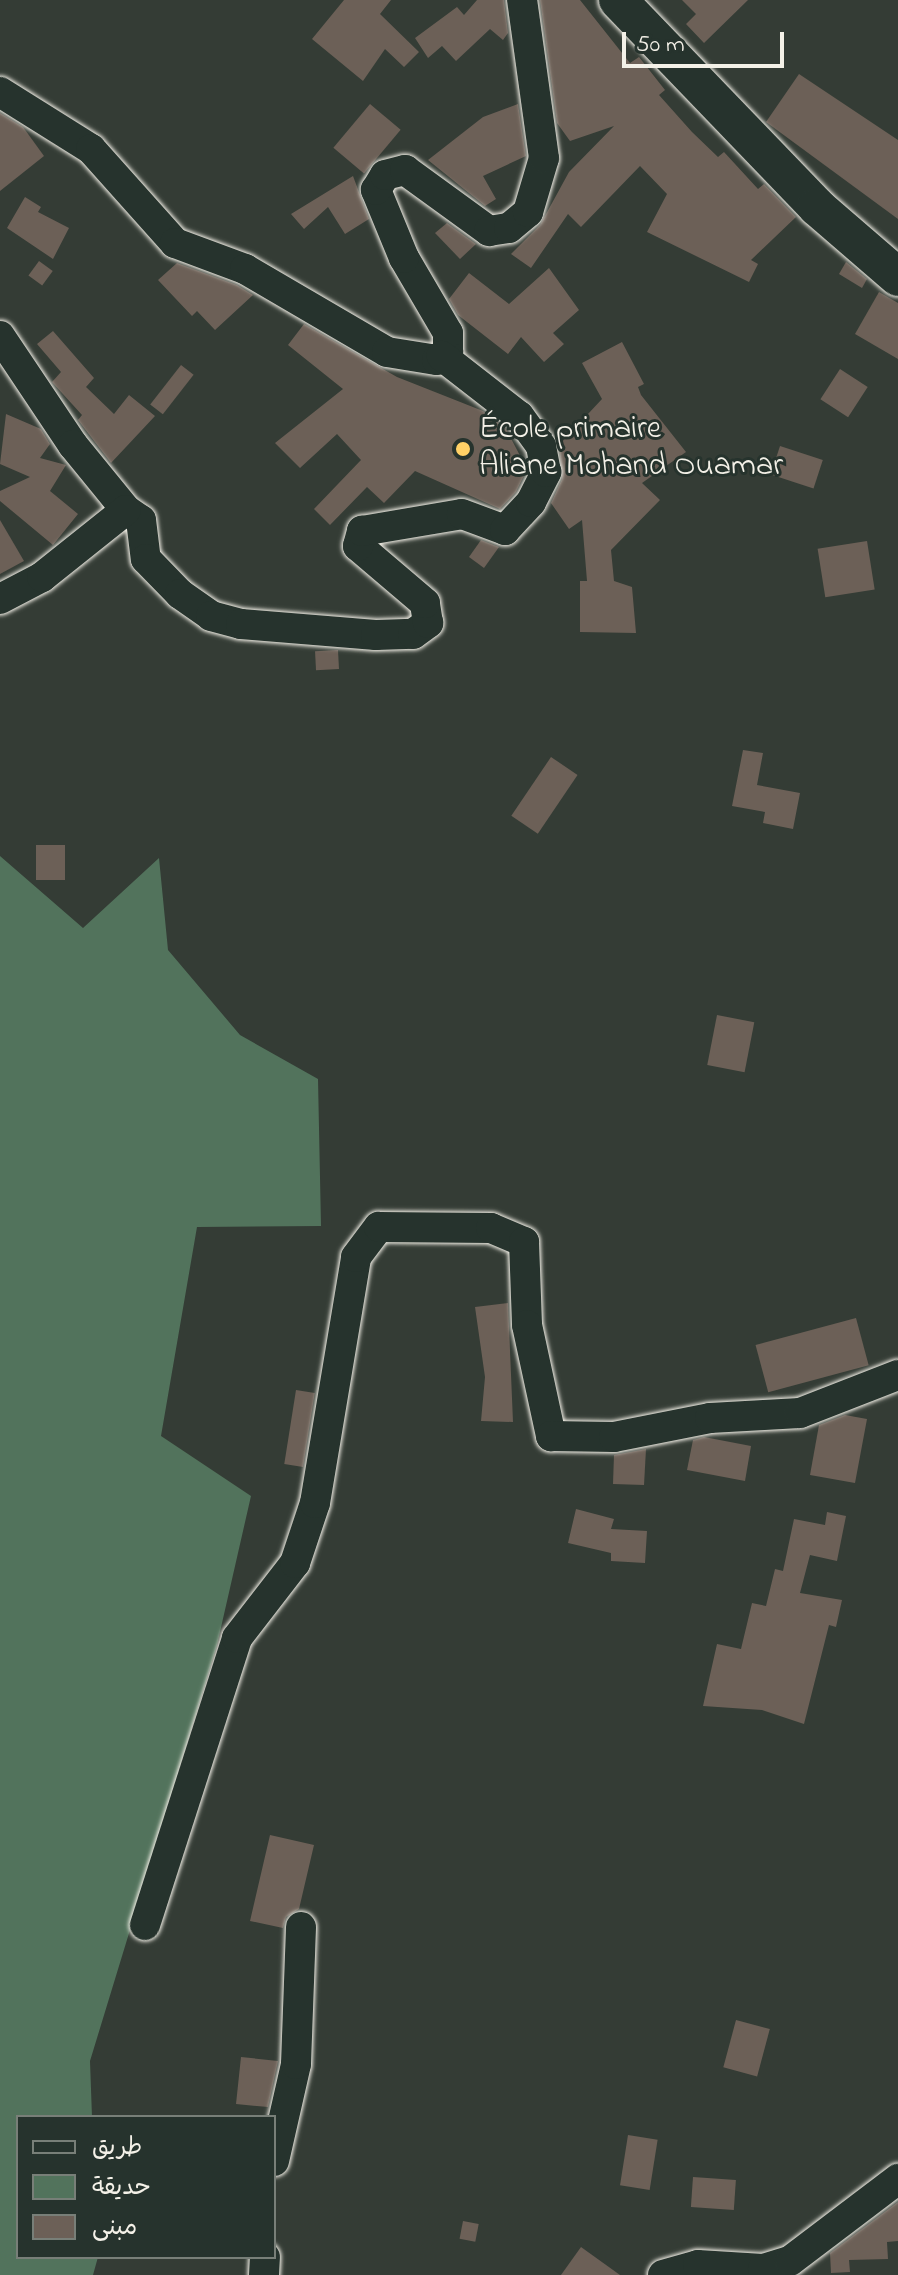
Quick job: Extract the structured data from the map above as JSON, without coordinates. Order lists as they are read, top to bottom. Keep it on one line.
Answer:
{"places":["École primaire Aliane Mohand Ouamar"],"legend":["طريق","حديقة","مبنى"],"scale_bar":"50 m"}
